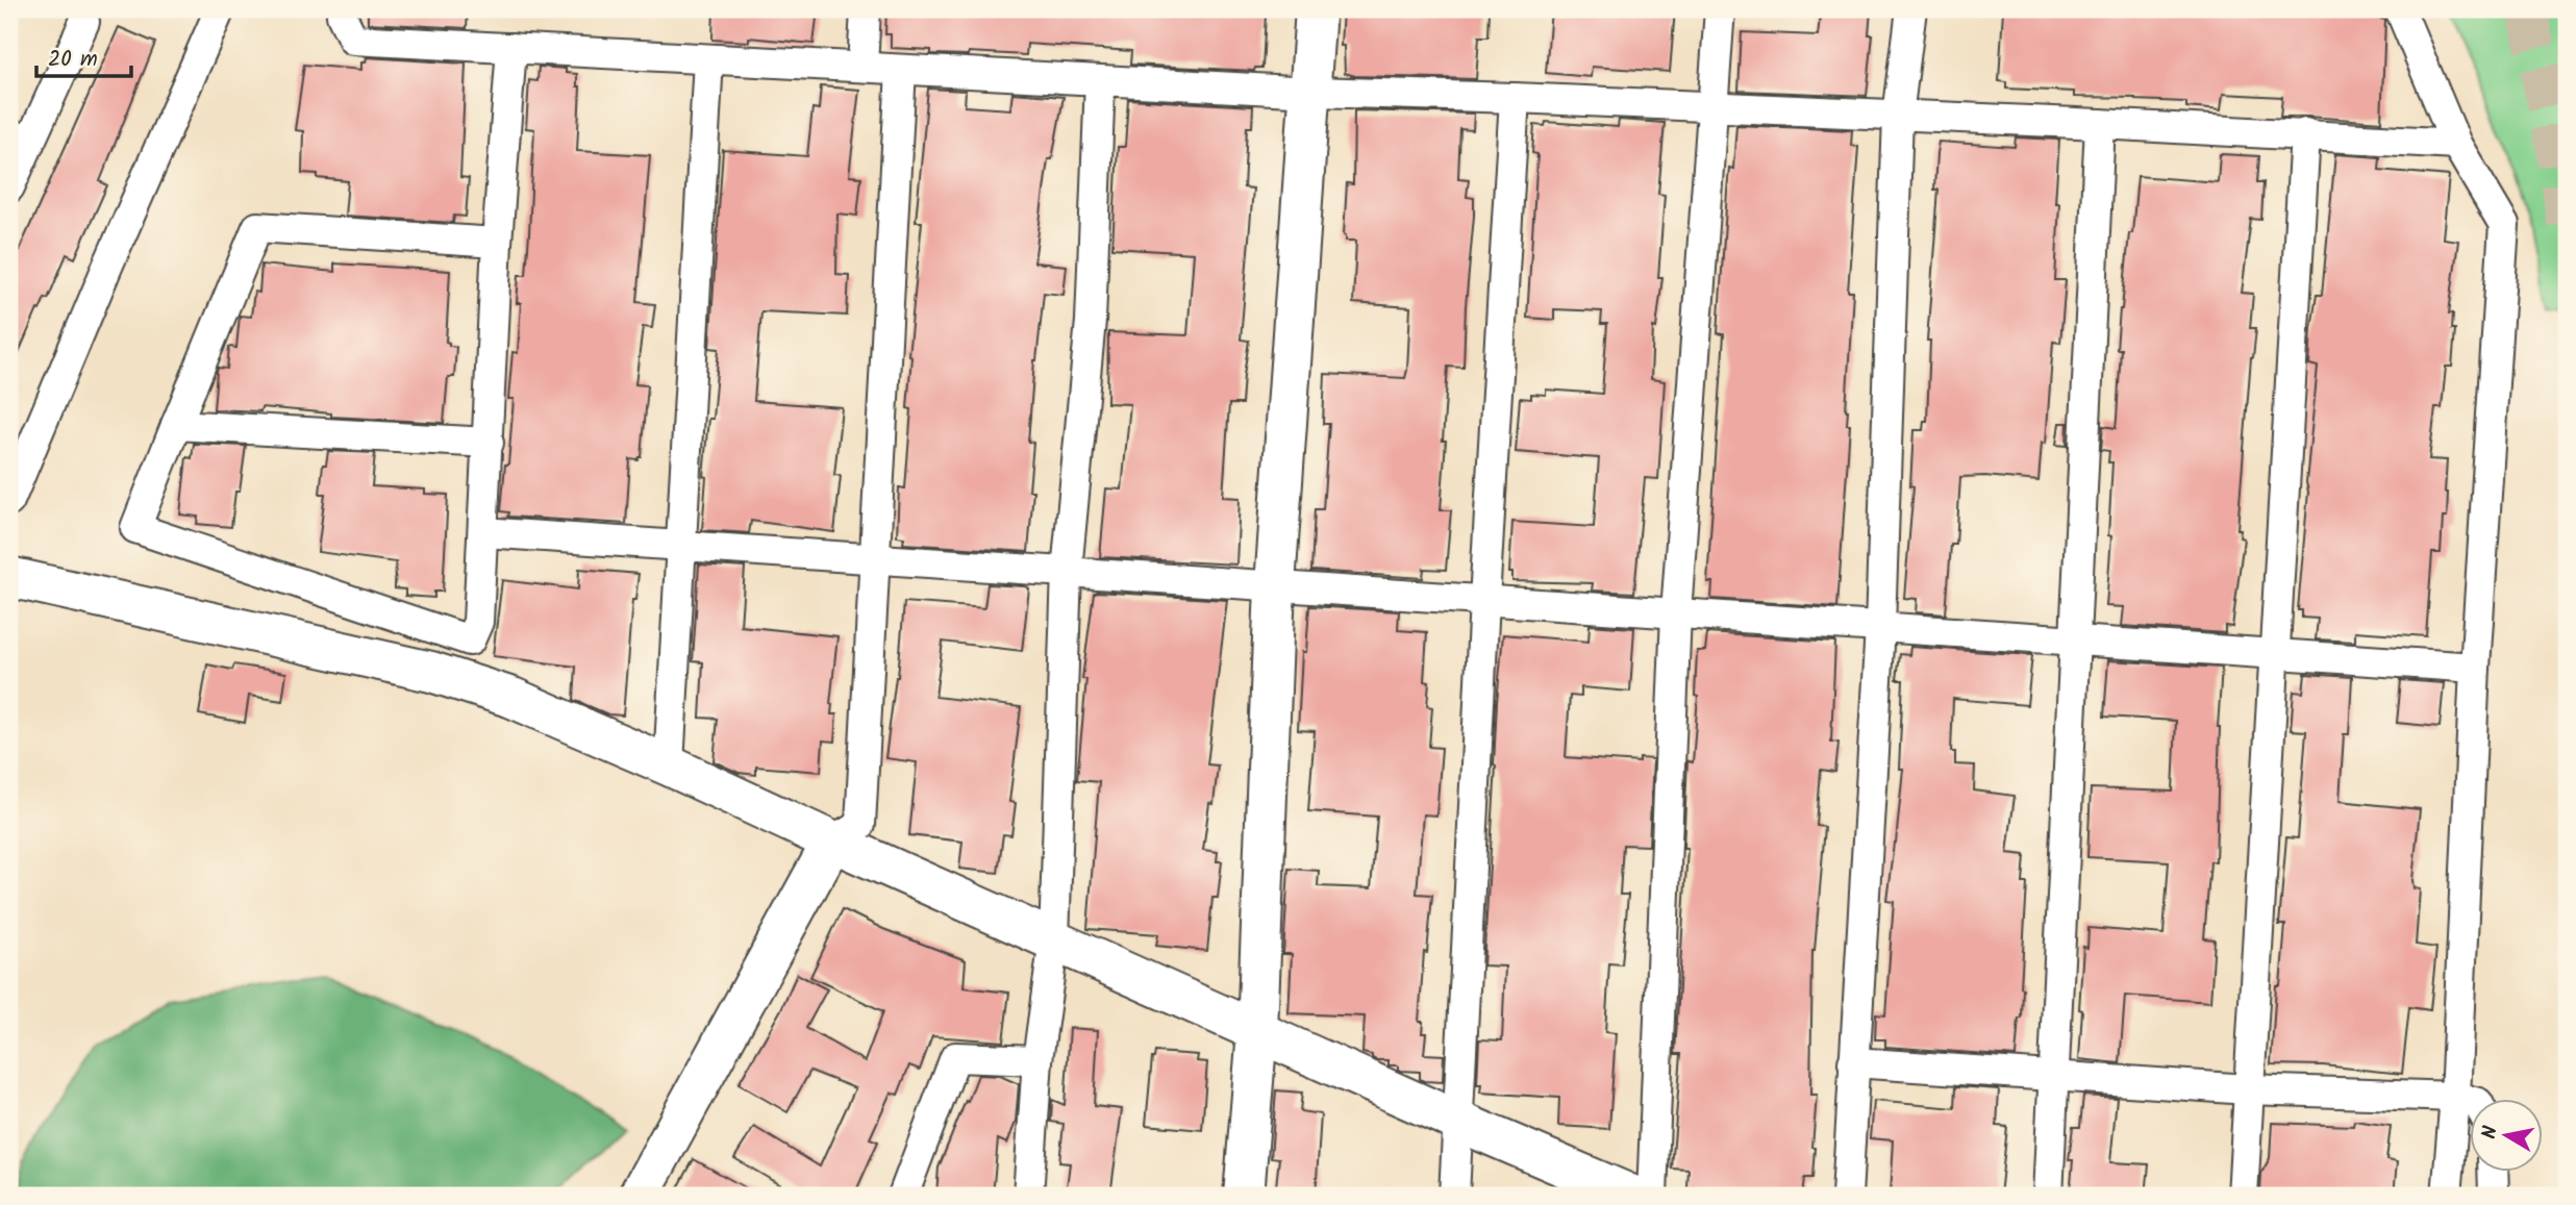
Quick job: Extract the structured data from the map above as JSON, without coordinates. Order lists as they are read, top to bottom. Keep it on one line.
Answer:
{"scale_bar":"20 m","north":"left"}
